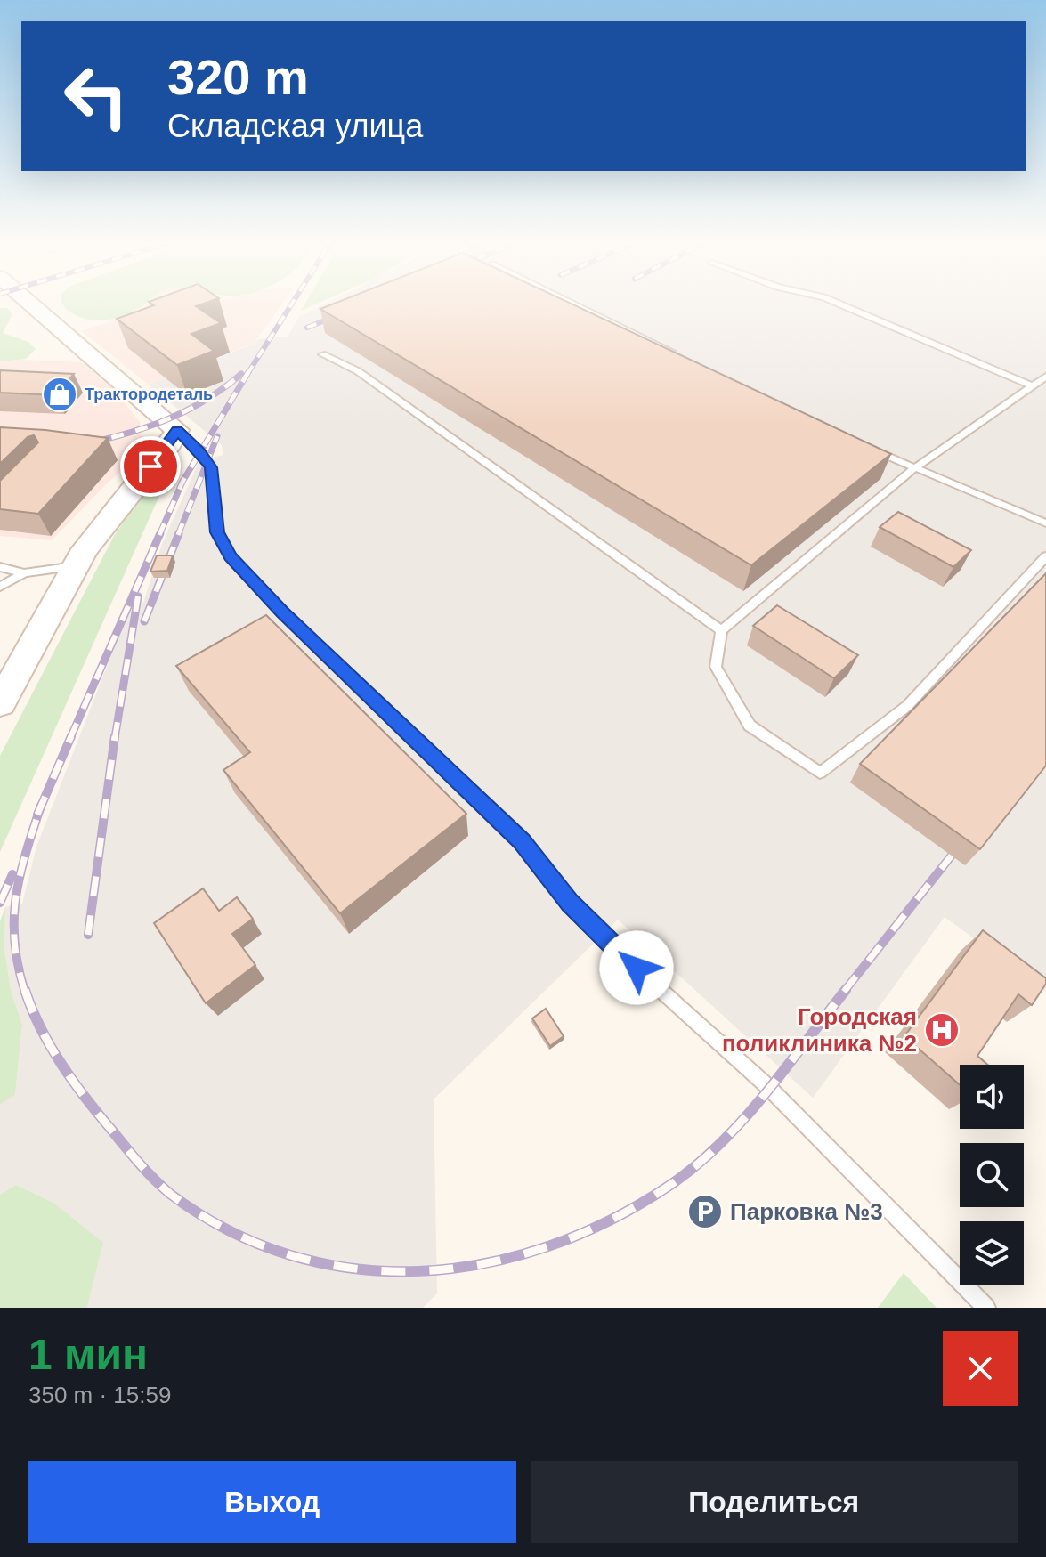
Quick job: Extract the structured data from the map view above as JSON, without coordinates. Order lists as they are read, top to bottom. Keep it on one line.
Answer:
{"places":{"shop":["Трактородеталь"],"hospital":["Городская поликлиника №2"],"parking":["Парковка №3"]},"page":{"turn":["320 m","Складская улица"],"heading":["1 мин","350 m · 15:59"],"buttons":["Выход","Поделиться"]}}
